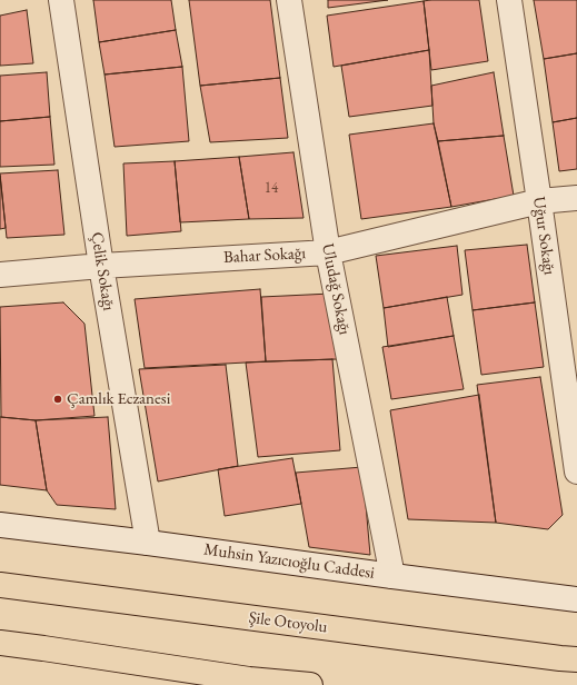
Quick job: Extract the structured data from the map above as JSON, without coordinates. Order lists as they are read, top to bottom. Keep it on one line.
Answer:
{"streets":{"highway":["Şile Otoyolu"],"street":["Uğur Sokağı","Bahar Sokağı","Çelik Sokağı","Uludağ Sokağı","Muhsin Yazıcıoğlu Caddesi"]},"crossings":[["Uğur Sokağı","Bahar Sokağı"],["Bahar Sokağı","Çelik Sokağı"],["Bahar Sokağı","Uludağ Sokağı"],["Çelik Sokağı","Muhsin Yazıcıoğlu Caddesi"],["Uludağ Sokağı","Muhsin Yazıcıoğlu Caddesi"]],"places":["Çamlık Eczanesi"],"house_numbers":["14"]}
